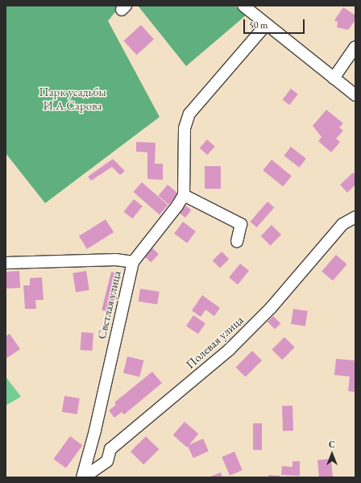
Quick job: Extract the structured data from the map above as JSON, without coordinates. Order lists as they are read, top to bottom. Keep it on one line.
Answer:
{"streets":{"street":["Светлая улица","Полевая улица"]},"crossings":[["Светлая улица","Полевая улица"]],"parks":["Парк усадьбы И.А.Сарова"],"scale_bar":"50 m","north":"top"}
